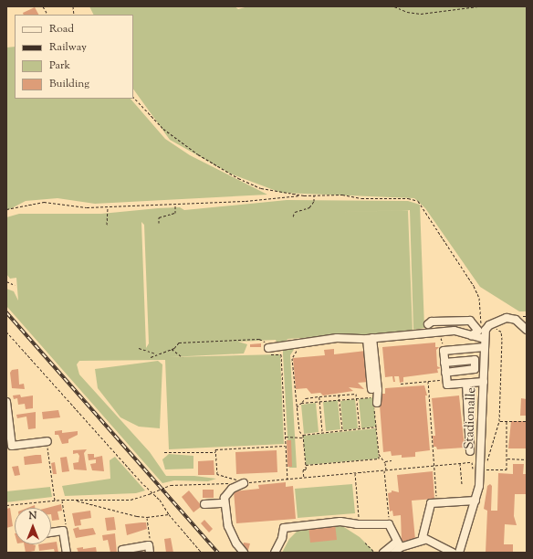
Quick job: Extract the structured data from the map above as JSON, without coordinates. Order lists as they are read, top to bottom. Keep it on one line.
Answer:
{"streets":{"street":["Stadionalle"]},"legend":["Road","Railway","Park","Building"],"north":"top"}
